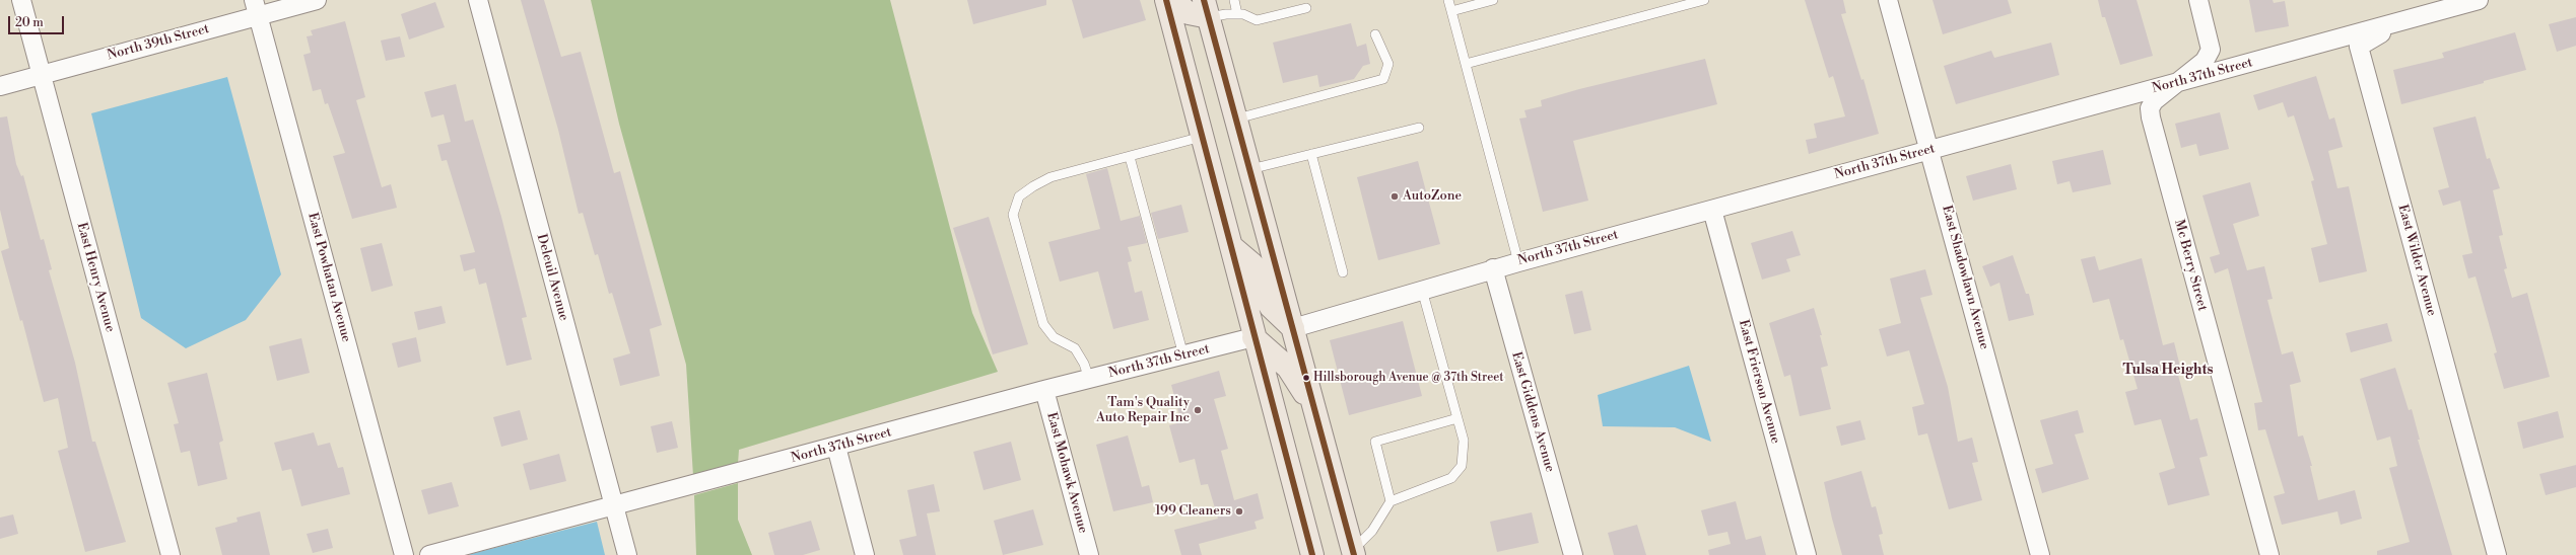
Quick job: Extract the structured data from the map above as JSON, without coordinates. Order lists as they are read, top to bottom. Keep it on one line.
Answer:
{"streets":{"street":["North 39th Street","North 37th Street","East Wilder Avenue","Mc Berry Street","East Henry Avenue","East Powhatan Avenue","Deleuil Avenue","East Shadowlawn Avenue","East Frierson Avenue","East Giddens Avenue","East Mohawk Avenue"]},"crossings":[["North 39th Street","East Henry Avenue"],["North 39th Street","East Powhatan Avenue"],["North 37th Street","East Wilder Avenue"],["North 37th Street","Mc Berry Street"],["North 37th Street","Deleuil Avenue"],["North 37th Street","East Shadowlawn Avenue"],["North 37th Street","East Frierson Avenue"],["North 37th Street","East Giddens Avenue"],["North 37th Street","East Mohawk Avenue"]],"districts":["Tulsa Heights"],"places":["AutoZone","Hillsborough Avenue @ 37th Street","Tam's Quality Auto Repair Inc","199 Cleaners"],"scale_bar":"20 m"}
